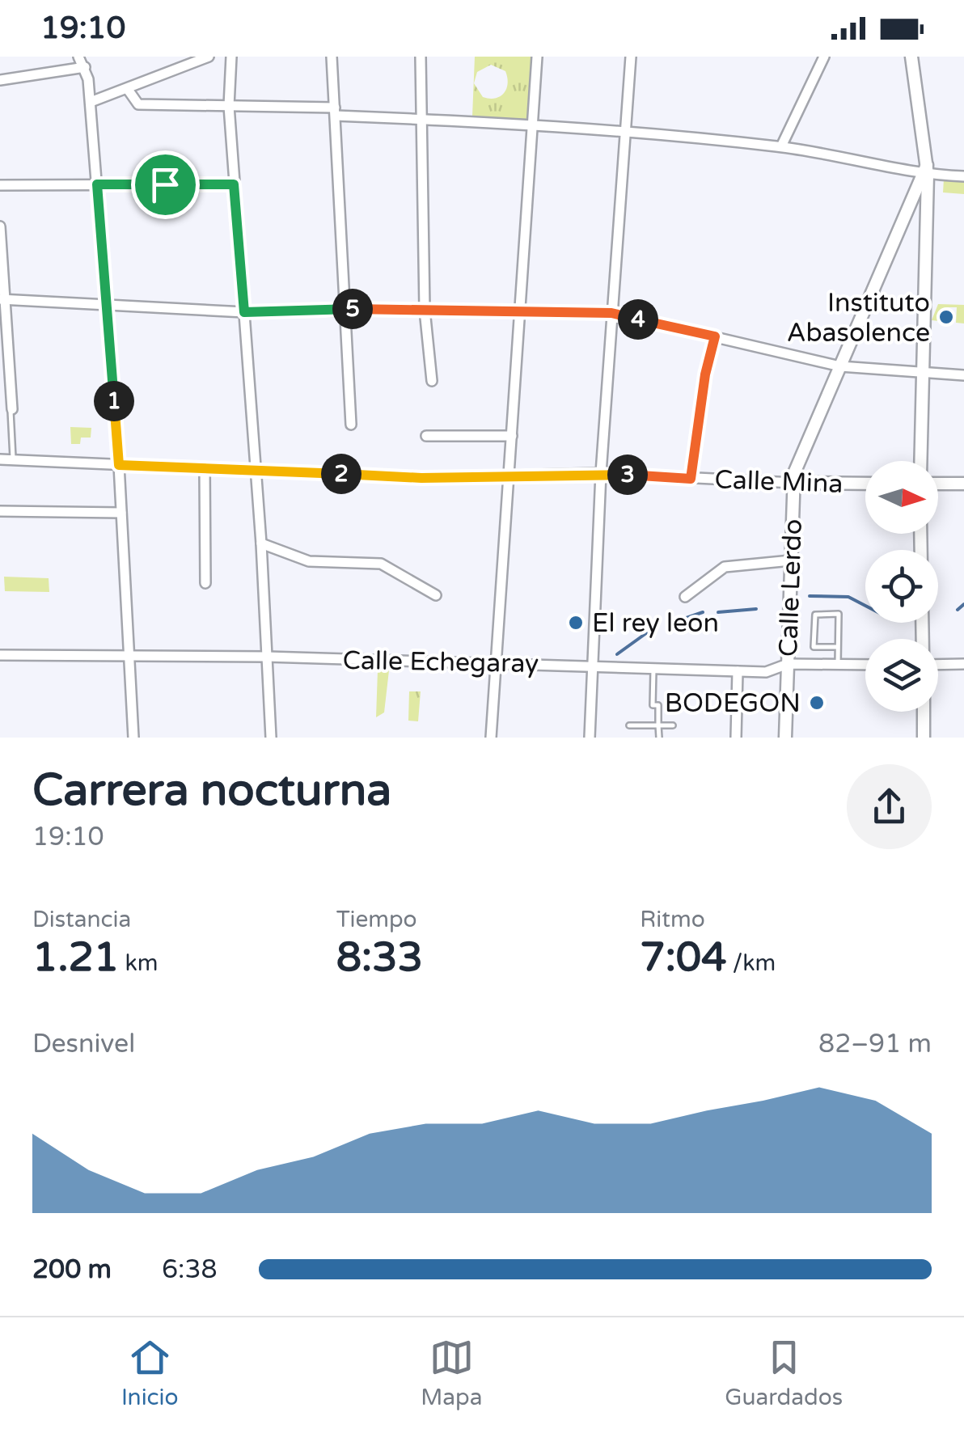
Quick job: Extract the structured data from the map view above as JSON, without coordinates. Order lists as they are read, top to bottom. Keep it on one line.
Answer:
{"streets":{"street":["Calle Mina","Calle Lerdo","Calle Echegaray"]},"crossings":[["Calle Mina","Calle Lerdo"],["Calle Lerdo","Calle Echegaray"]],"places":["Instituto Abasolence","El rey leon","BODEGON"],"north":"right","page":{"status":"19:10","pins":["5","4","1","2","3"],"heading":["Carrera nocturna","19:10"],"stats":[["Distancia","1.21 km"],["Tiempo","8:33"],["Ritmo","7:04 /km"]],"chart":["Desnivel","82–91 m"],"list":[{"name":"200 m","note":"6:38"}],"tabs":["Inicio","Mapa","Guardados"]}}
